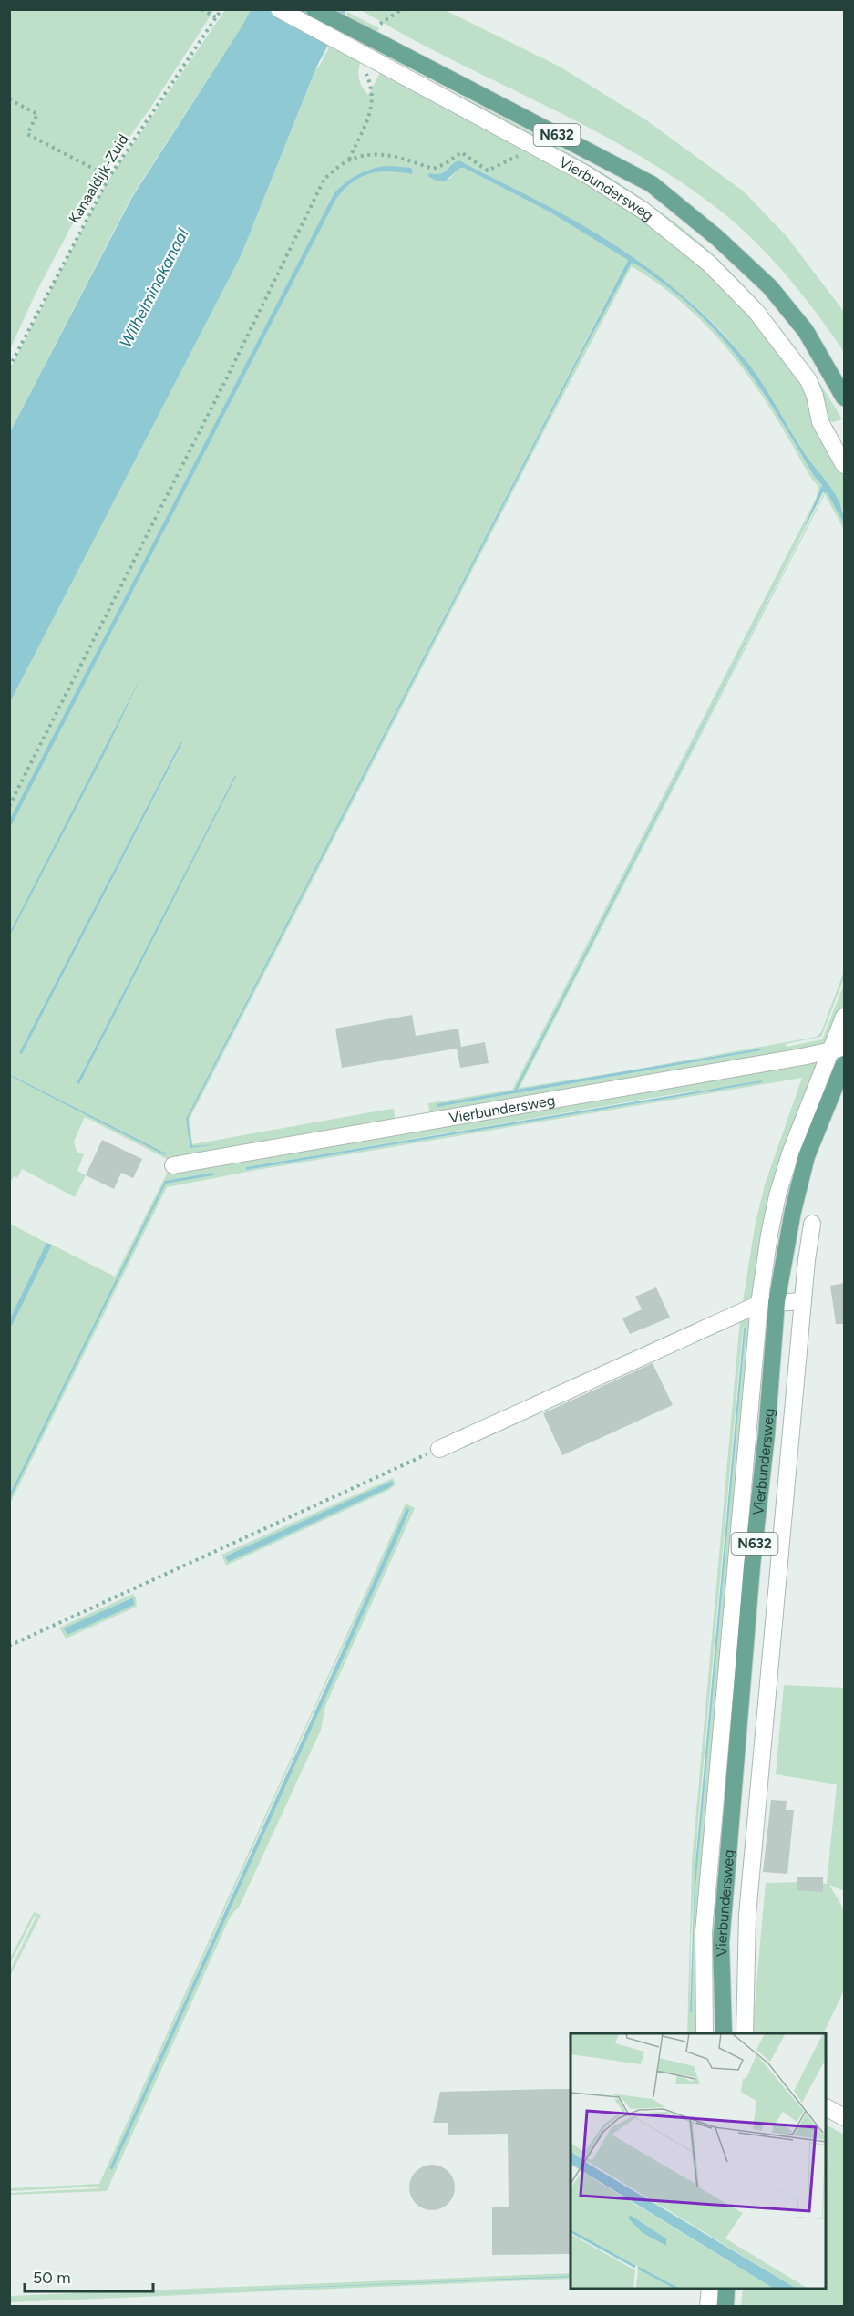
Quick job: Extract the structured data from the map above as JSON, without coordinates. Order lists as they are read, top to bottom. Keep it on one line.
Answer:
{"streets":{"main road":["N632","Vierbundersweg"],"path":["Kanaaldijk-Zuid"]},"water":["Wilhelminakanaal"],"scale_bar":"50 m"}
